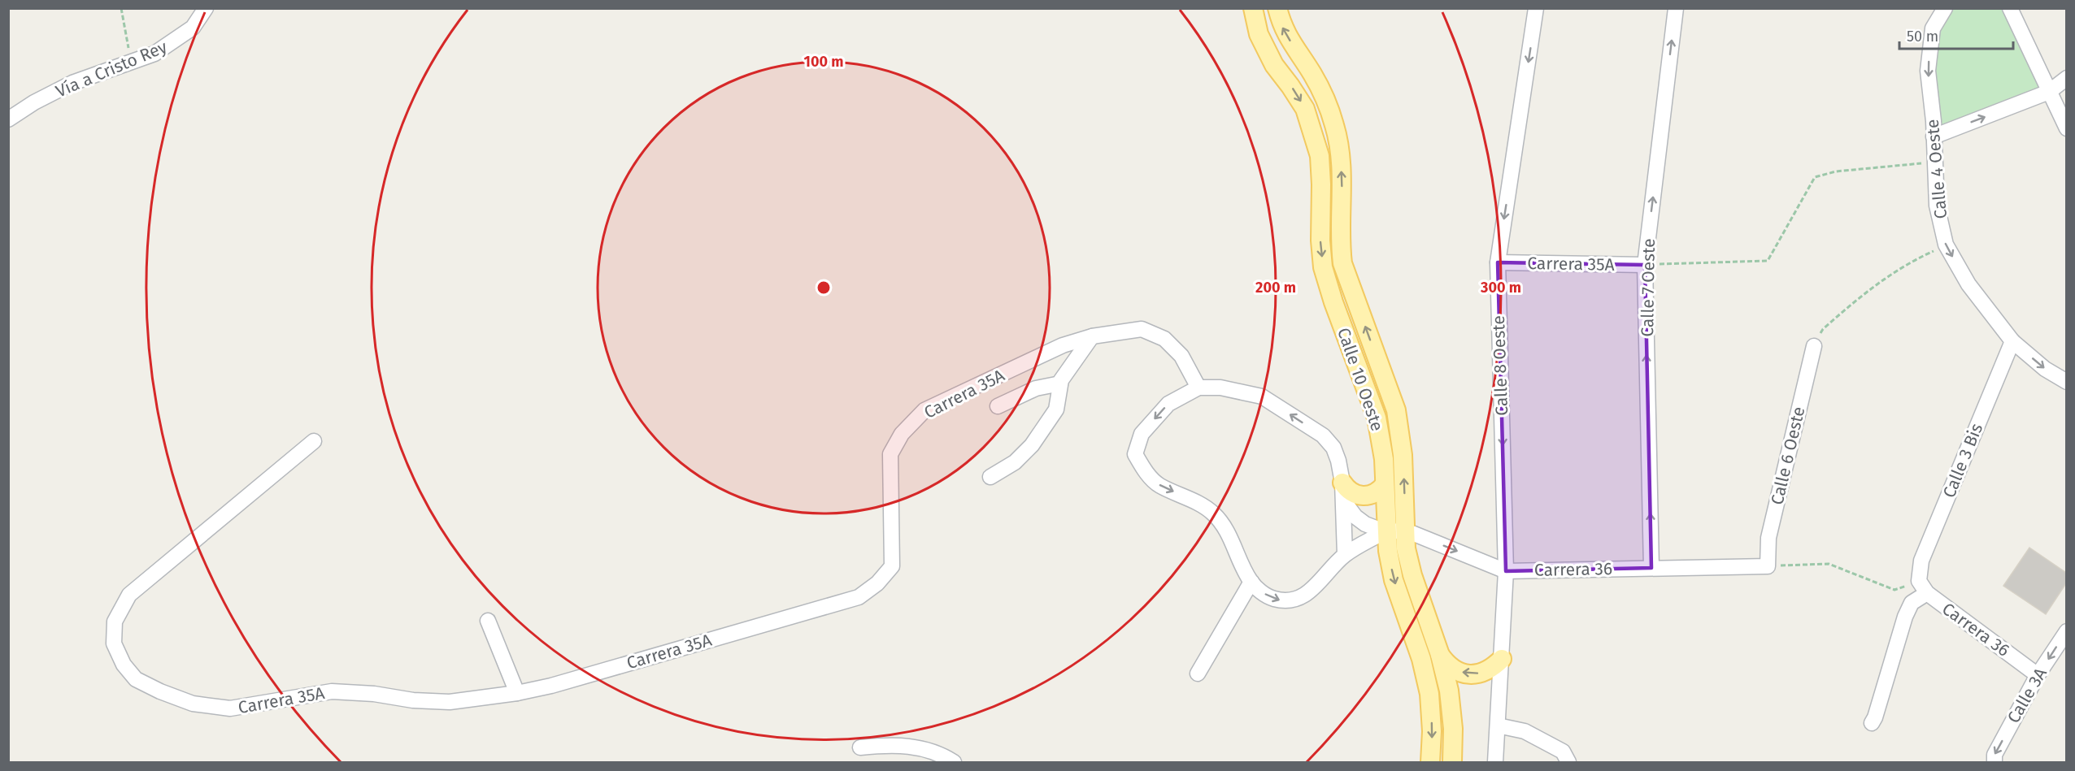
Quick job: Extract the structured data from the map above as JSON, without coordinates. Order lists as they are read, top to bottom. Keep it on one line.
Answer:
{"streets":{"main road":["Calle 10 Oeste"],"street":["Vía a Cristo Rey","Calle 4 Oeste","Carrera 35A","Calle 7 Oeste","Calle 8 Oeste","Calle 6 Oeste","Calle 3 Bis","Carrera 36","Calle 3A"]},"crossings":[["Calle 4 Oeste","Calle 3 Bis"],["Carrera 35A","Calle 7 Oeste"],["Carrera 35A","Calle 8 Oeste"],["Calle 7 Oeste","Carrera 36"],["Calle 8 Oeste","Carrera 36"],["Calle 10 Oeste","Carrera 36"],["Calle 6 Oeste","Carrera 36"],["Calle 3 Bis","Carrera 36"],["Carrera 36","Calle 3A"]],"one_way":["Calle 4 Oeste","Calle 7 Oeste","Calle 8 Oeste"],"scale_bar":"50 m","rings":["100 m","200 m","300 m"]}
